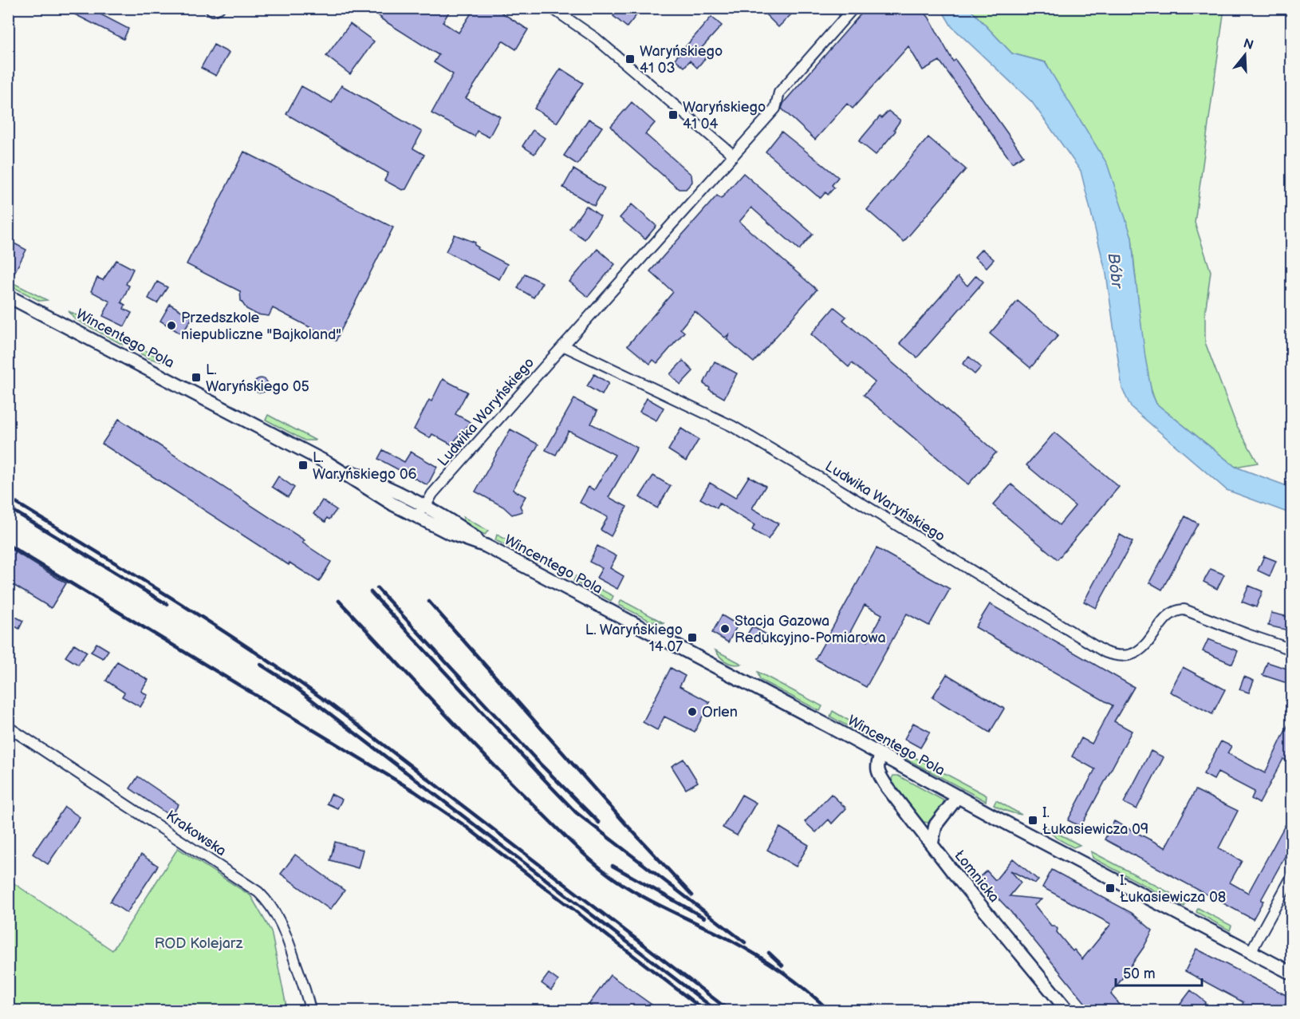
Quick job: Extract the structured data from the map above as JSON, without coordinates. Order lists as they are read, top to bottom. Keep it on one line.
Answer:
{"streets":{"street":["Wincentego Pola","Ludwika Waryńskiego","Krakowska","Łomnicka"]},"crossings":[["Wincentego Pola","Ludwika Waryńskiego"],["Wincentego Pola","Łomnicka"]],"water":["Bóbr"],"parks":["ROD Kolejarz"],"places":{"transit":["Waryńskiego 41 03","Waryńskiego 41 04","L. Waryńskiego 05","L. Waryńskiego 06","L. Waryńskiego 14 07","I. Łukasiewicza 09","I. Łukasiewicza 08"],"other":["Przedszkole niepubliczne \"Bajkoland\"","Stacja Gazowa Redukcyjno-Pomiarowa","Orlen"]},"scale_bar":"50 m","north":"top"}
